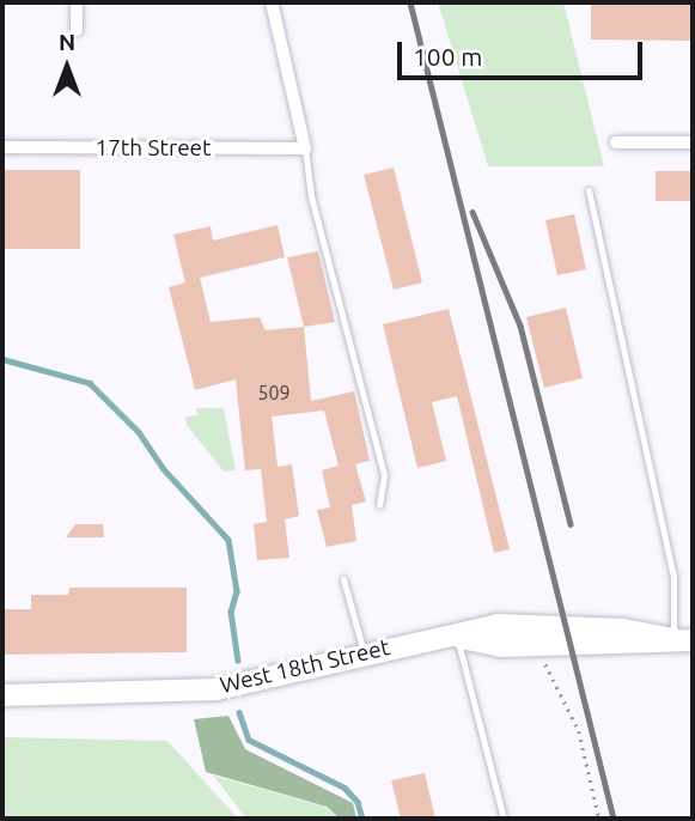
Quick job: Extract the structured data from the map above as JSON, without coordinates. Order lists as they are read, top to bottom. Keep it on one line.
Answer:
{"streets":{"main road":["West 18th Street"],"street":["17th Street"]},"house_numbers":["509"],"scale_bar":"100 m","north":"top"}
